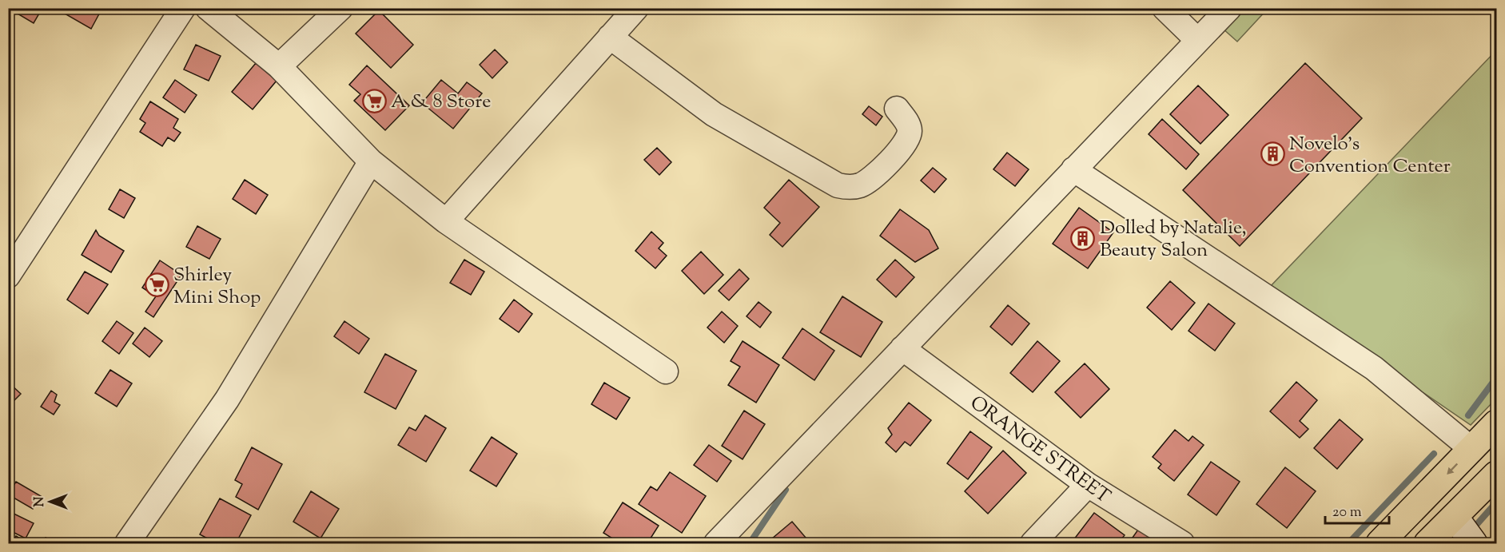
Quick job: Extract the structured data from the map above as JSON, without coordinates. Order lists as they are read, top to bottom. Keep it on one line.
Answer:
{"streets":{"street":["ORANGE STREET"]},"places":{"supermarket":["A & 8 Store","Shirley Mini Shop"],"building":["Novelo's Convention Center","Dolled by Natalie, Beauty Salon"]},"scale_bar":"20 m","north":"left"}
